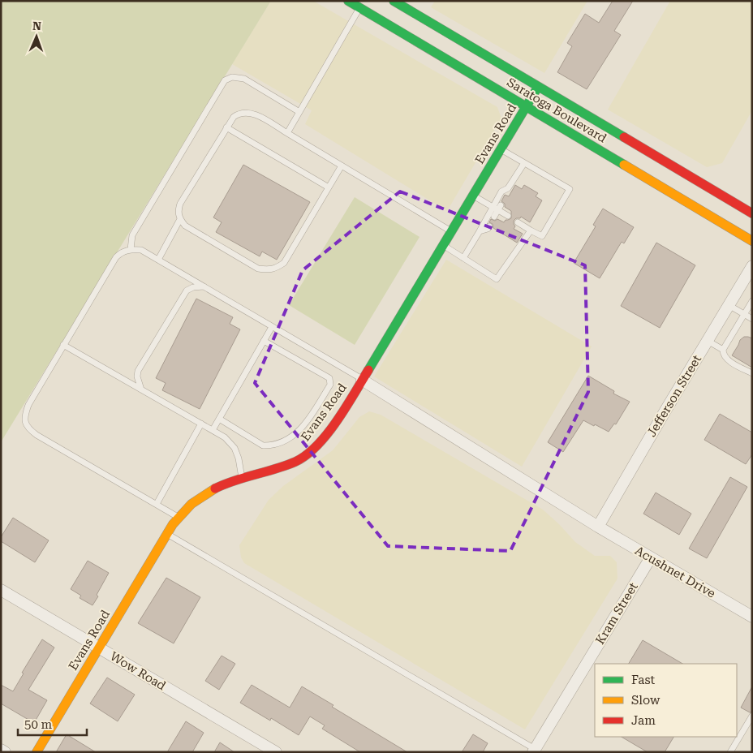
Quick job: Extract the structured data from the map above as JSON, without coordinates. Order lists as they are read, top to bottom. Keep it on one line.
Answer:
{"streets":{"main road":["Saratoga Boulevard","Evans Road"],"street":["Jefferson Street","Acushnet Drive","Kram Street","Wow Road"]},"crossings":[["Saratoga Boulevard","Evans Road"],["Evans Road","Acushnet Drive"],["Evans Road","Wow Road"],["Jefferson Street","Acushnet Drive"],["Acushnet Drive","Kram Street"]],"legend":["Fast","Slow","Jam"],"scale_bar":"50 m","north":"top"}
